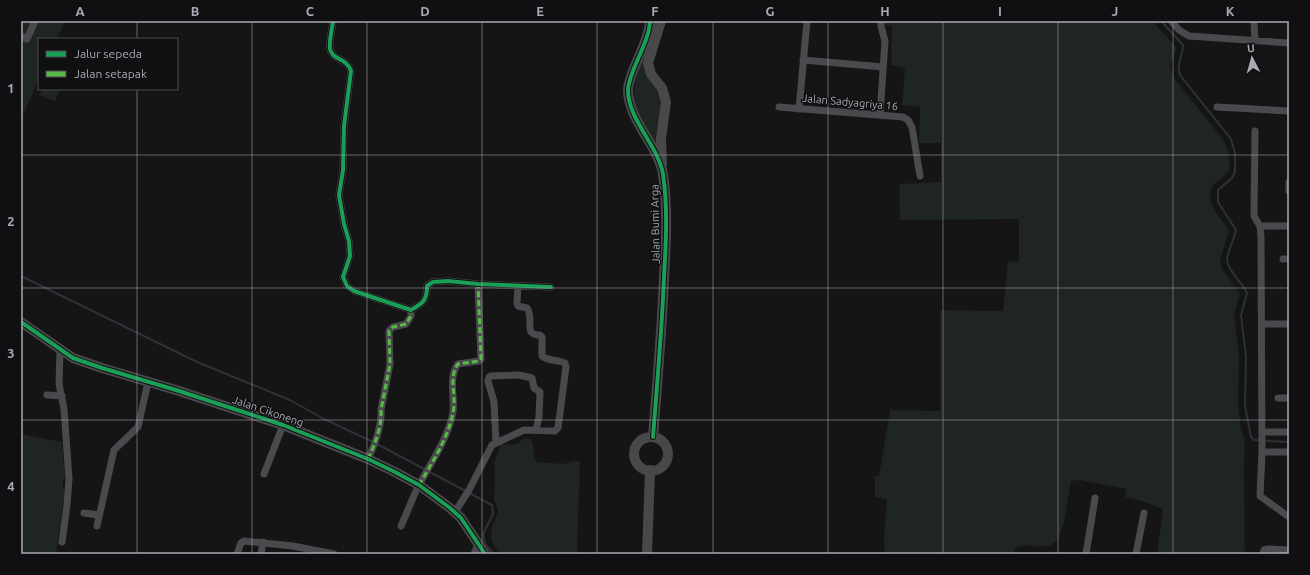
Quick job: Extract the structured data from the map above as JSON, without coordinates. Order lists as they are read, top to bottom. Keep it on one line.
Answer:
{"streets":{"street":["Jalan Sadyagriya 16","Jalan Bumi Arga","Jalan Cikoneng"]},"legend":["Jalur sepeda","Jalan setapak"],"north":"top","grid":{"columns":["A","B","C","D","E","F","G","H","I","J","K"],"rows":["1","2","3","4"]}}
